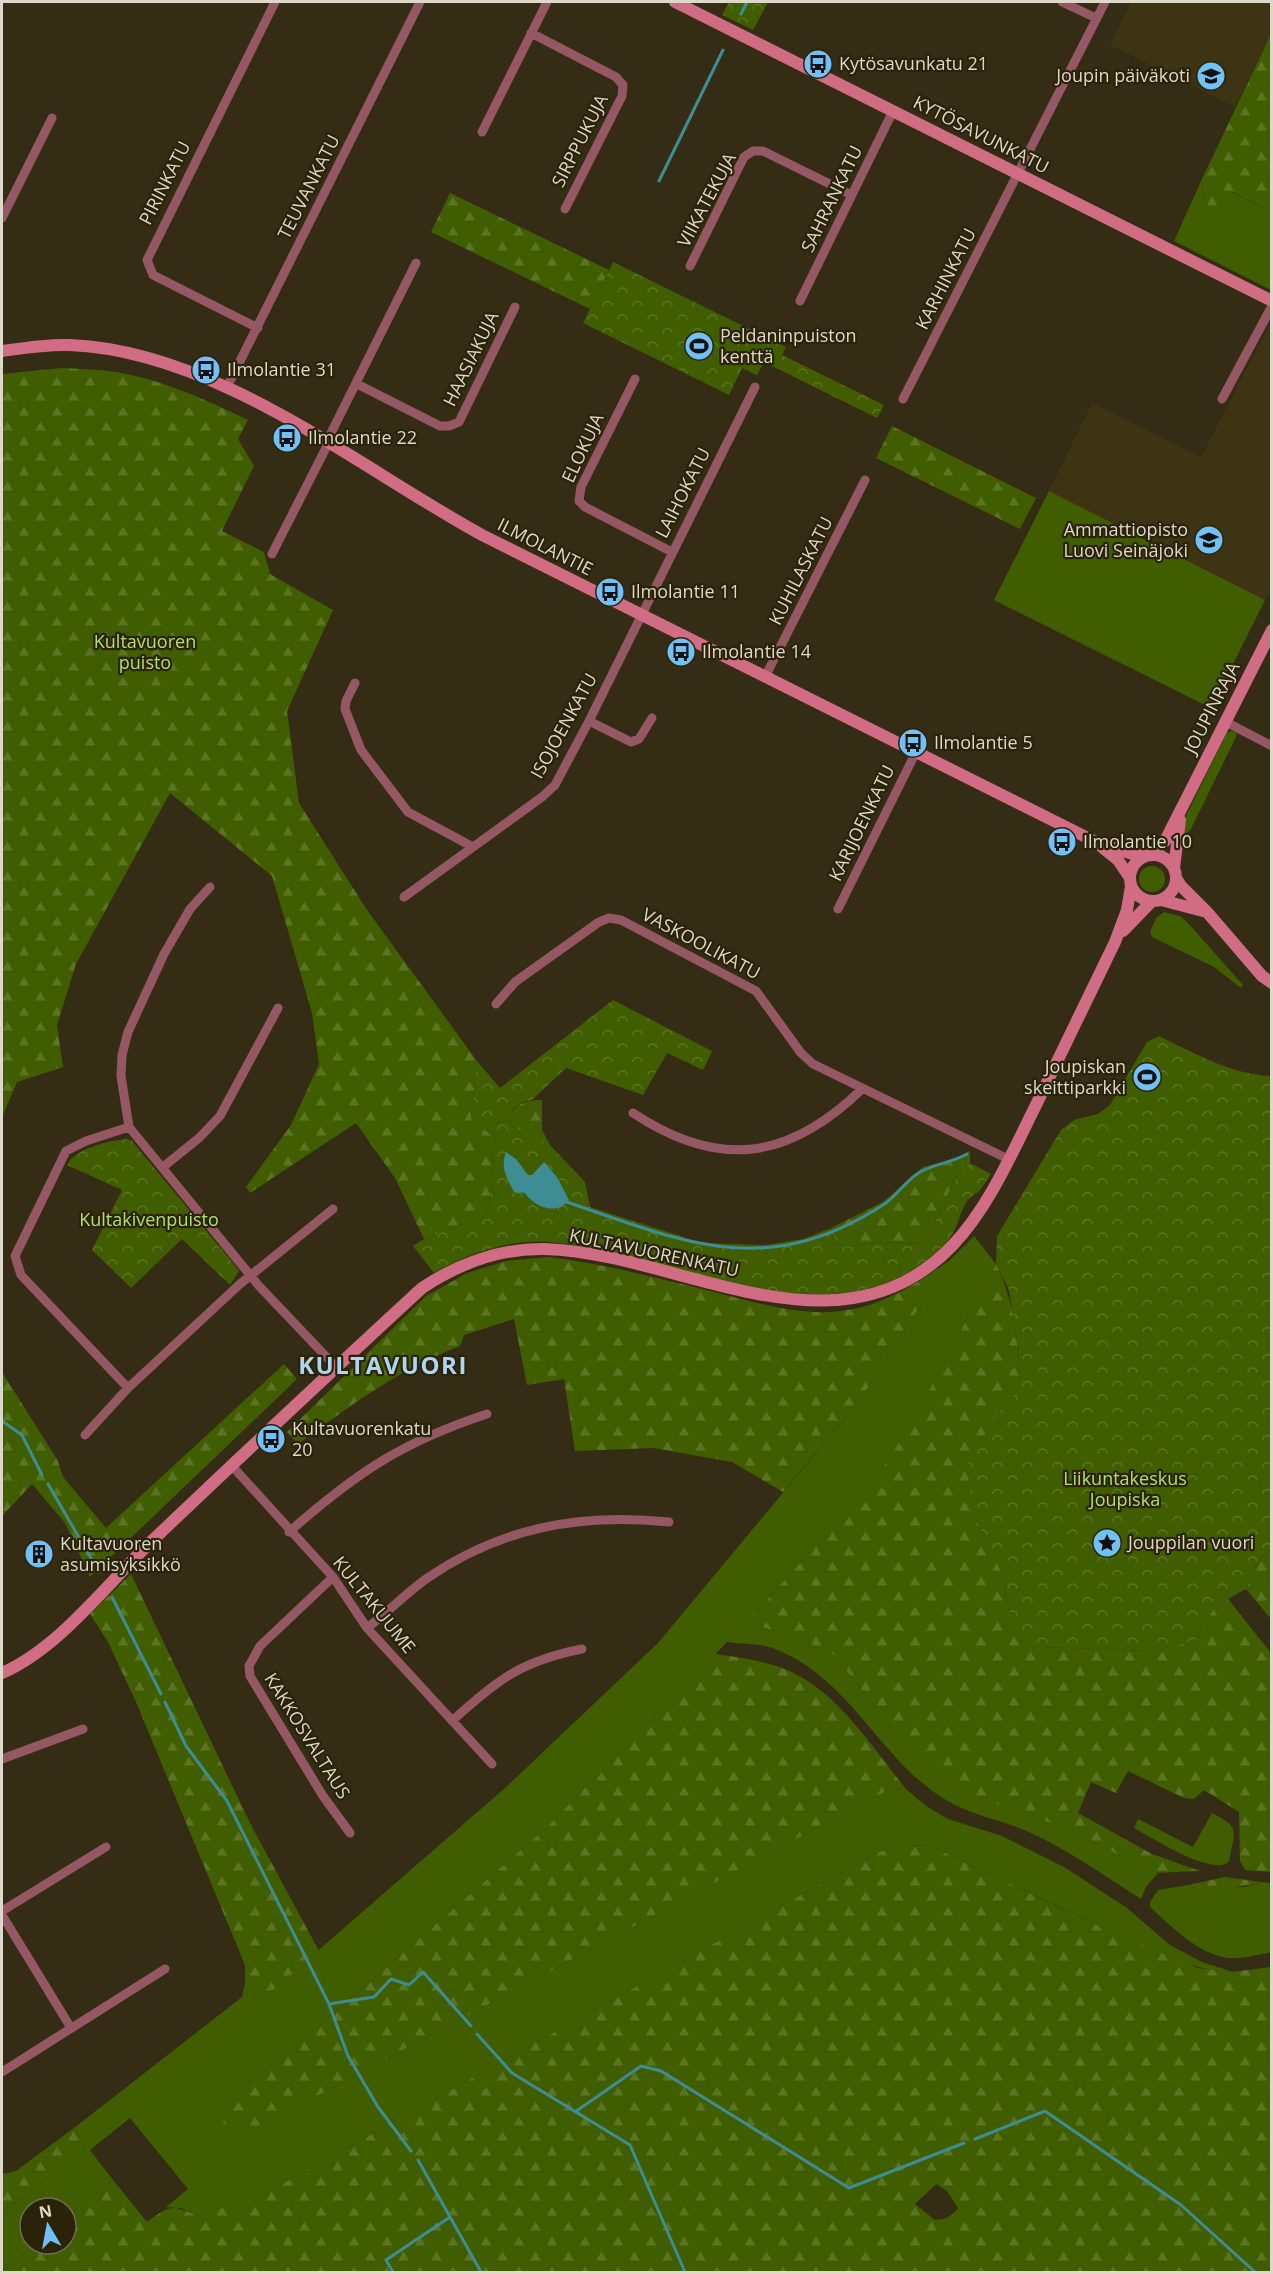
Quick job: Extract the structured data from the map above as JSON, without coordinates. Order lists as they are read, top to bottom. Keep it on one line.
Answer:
{"streets":{"street":["KYTÖSAVUNKATU","SIRPPUKUJA","PIRINKATU","TEUVANKATU","SAHRANKATU","VIIKATEKUJA","KARHINKATU","HAASIAKUJA","ELOKUJA","LAIHOKATU","ILMOLANTIE","KUHILASKATU","JOUPINRAJA","ISOJOENKATU","KARIJOENKATU","VASKOOLIKATU","KULTAVUORENKATU","KULTAKUUME","KAKKOSVALTAUS"]},"crossings":[["KYTÖSAVUNKATU","SAHRANKATU"],["KYTÖSAVUNKATU","KARHINKATU"],["PIRINKATU","TEUVANKATU"],["TEUVANKATU","ILMOLANTIE"],["SAHRANKATU","VIIKATEKUJA"],["ELOKUJA","LAIHOKATU"],["LAIHOKATU","ILMOLANTIE"],["LAIHOKATU","ISOJOENKATU"],["ILMOLANTIE","KUHILASKATU"],["ILMOLANTIE","JOUPINRAJA"],["ILMOLANTIE","ISOJOENKATU"],["ILMOLANTIE","KARIJOENKATU"],["ILMOLANTIE","KULTAVUORENKATU"],["JOUPINRAJA","KULTAVUORENKATU"],["VASKOOLIKATU","KULTAVUORENKATU"],["KULTAVUORENKATU","KULTAKUUME"],["KULTAKUUME","KAKKOSVALTAUS"]],"districts":["KULTAVUORI"],"parks":["Kultavuoren puisto","Kultakivenpuisto","Liikuntakeskus Joupiska"],"places":{"bus stop":["Kytösavunkatu 21","Ilmolantie 31","Ilmolantie 22","Ilmolantie 11","Ilmolantie 14","Ilmolantie 5","Ilmolantie 10","Kultavuorenkatu 20"],"school or university":["Joupin päiväkoti","Ammattiopisto Luovi Seinäjoki"],"sports":["Peldaninpuiston kenttä","Joupiskan skeittiparkki"],"place":["Jouppilan vuori"],"building":["Kultavuoren asumisyksikkö"]},"north":"top"}
